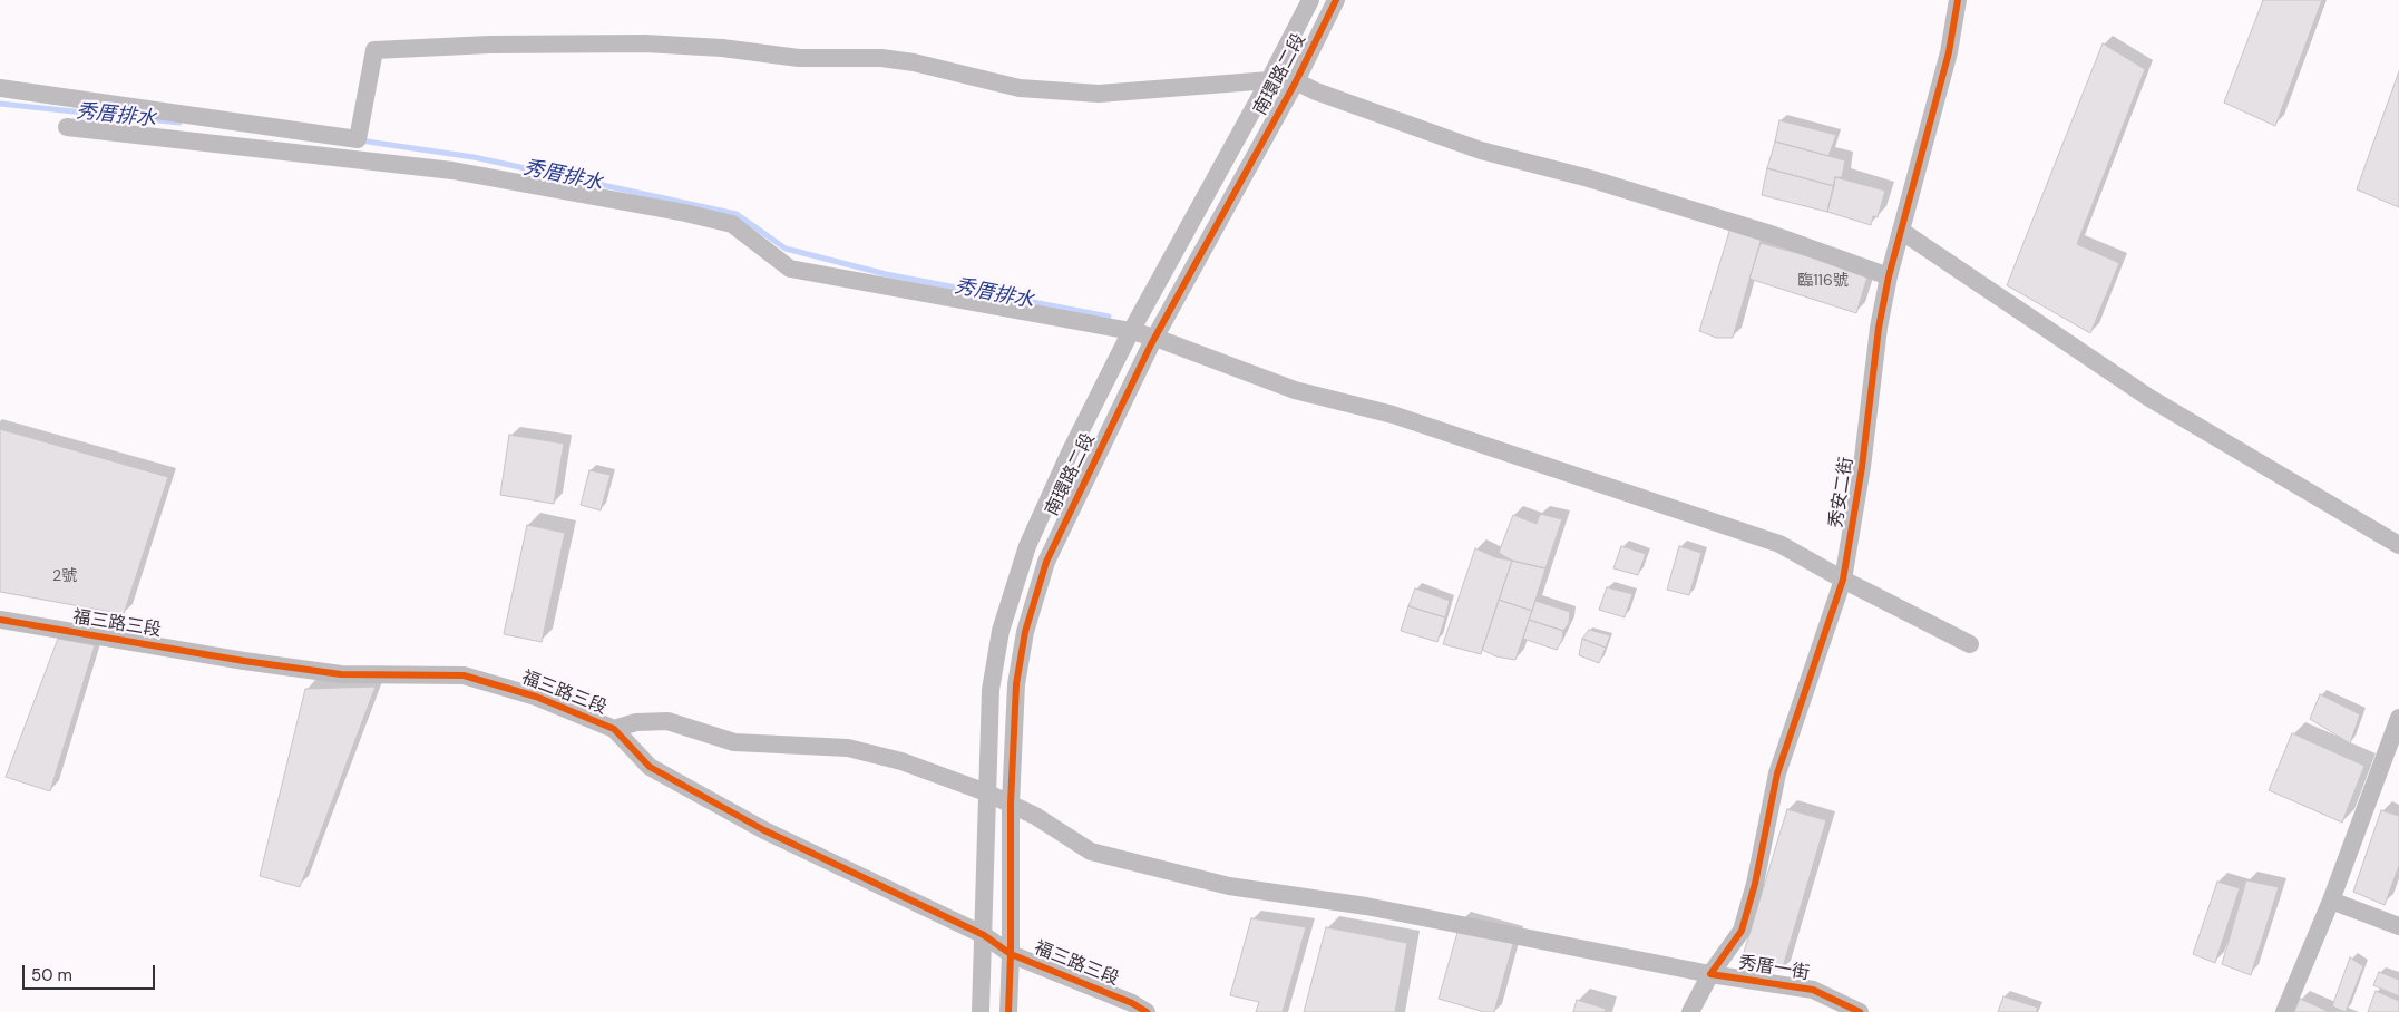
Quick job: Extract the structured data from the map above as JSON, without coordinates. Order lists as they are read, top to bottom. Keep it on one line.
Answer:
{"streets":{"street":["南環路二段","秀安二街","福三路三段","秀厝一街"]},"crossings":[["南環路二段","福三路三段"],["南環路二段","秀厝一街"],["秀安二街","秀厝一街"],["福三路三段","秀厝一街"]],"water":["秀厝排水"],"house_numbers":["臨116號","2號"],"scale_bar":"50 m"}
